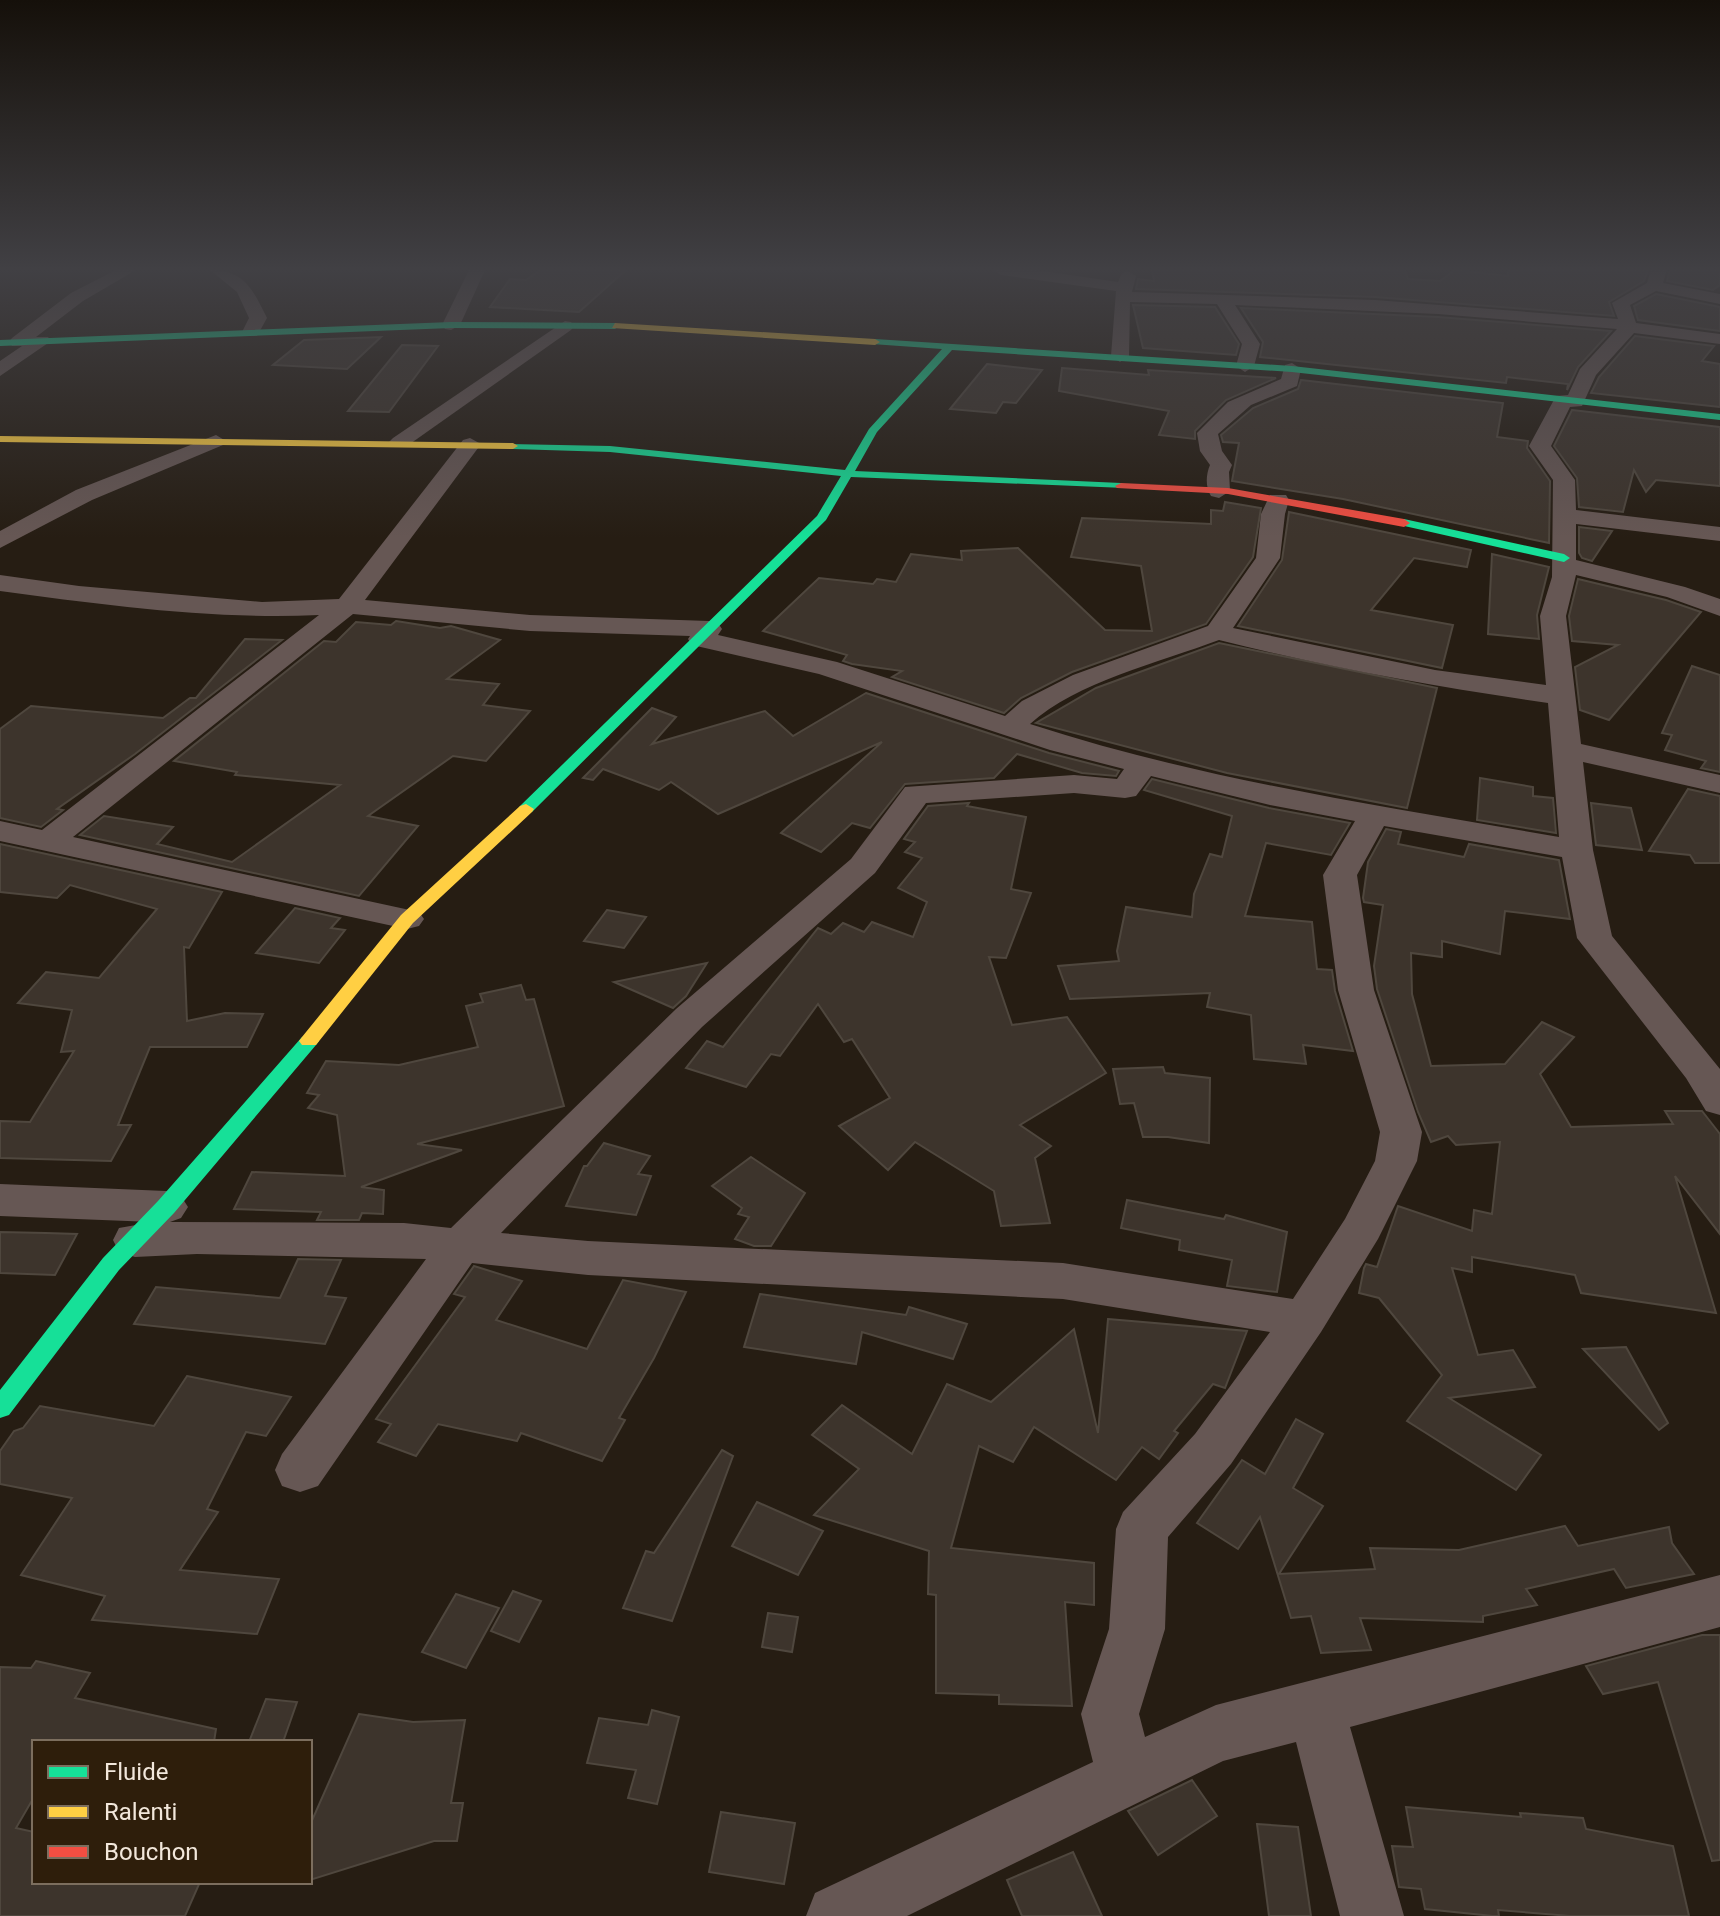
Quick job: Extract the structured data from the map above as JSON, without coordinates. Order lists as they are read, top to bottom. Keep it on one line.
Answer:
{"legend":["Fluide","Ralenti","Bouchon"]}
